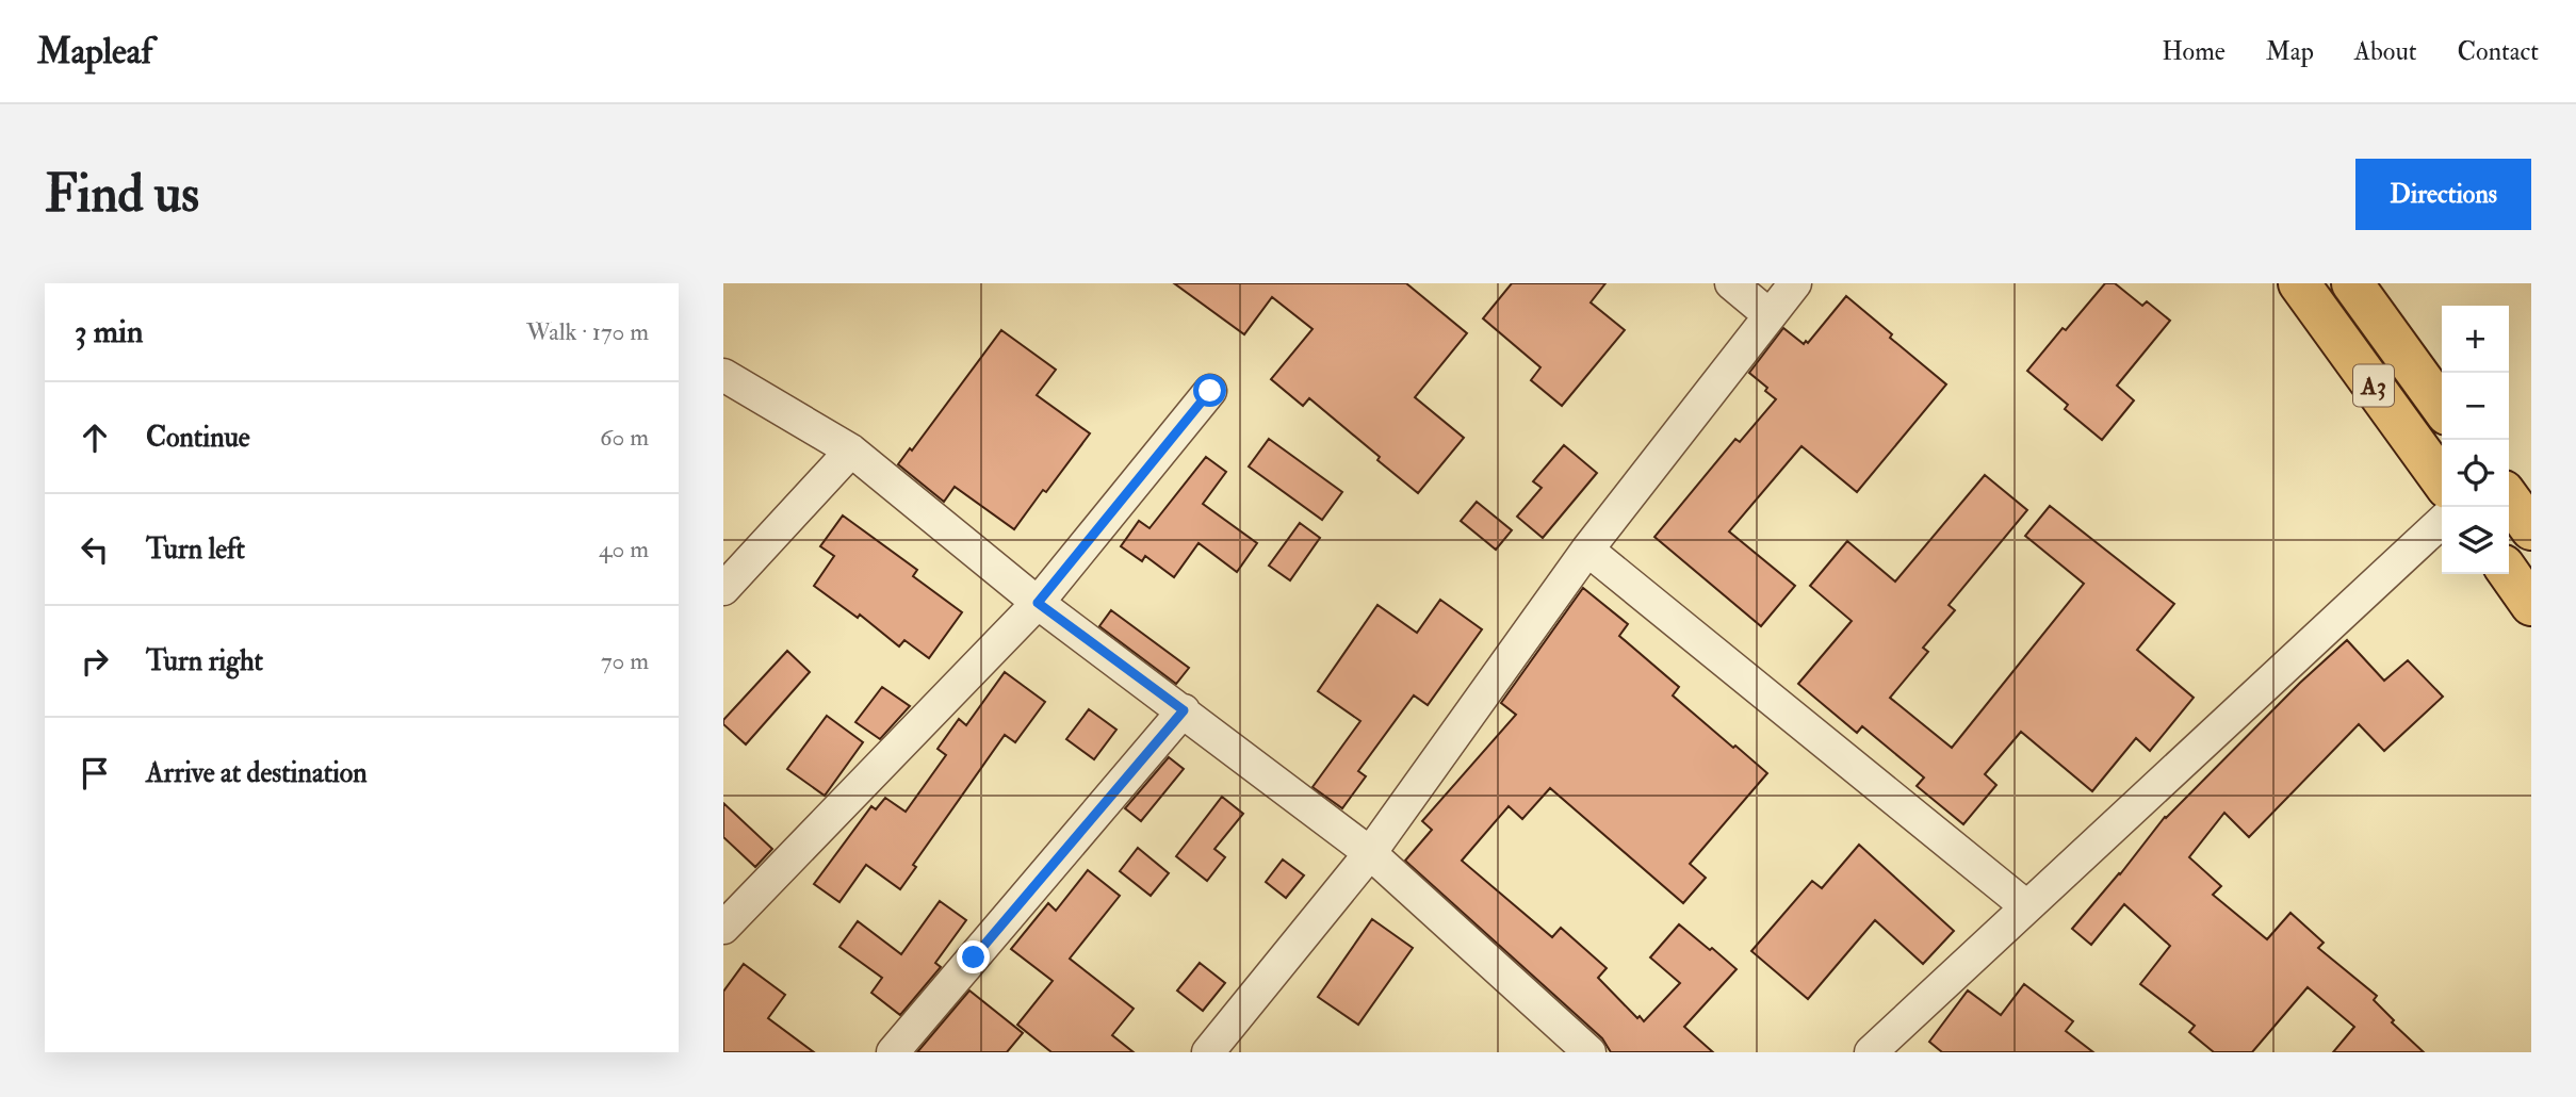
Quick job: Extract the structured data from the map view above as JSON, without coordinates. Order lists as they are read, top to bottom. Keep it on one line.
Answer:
{"streets":{"highway":["A3"]},"page":{"header":"Mapleaf","nav":["Home","Map","About","Contact"],"buttons":"Directions","title":"Find us","heading":["3 min","Walk · 170 m"],"map_buttons":["+","−"],"list":[["Continue","60 m"],["Turn left","40 m"],["Turn right","70 m"],"Arrive at destination"]}}
